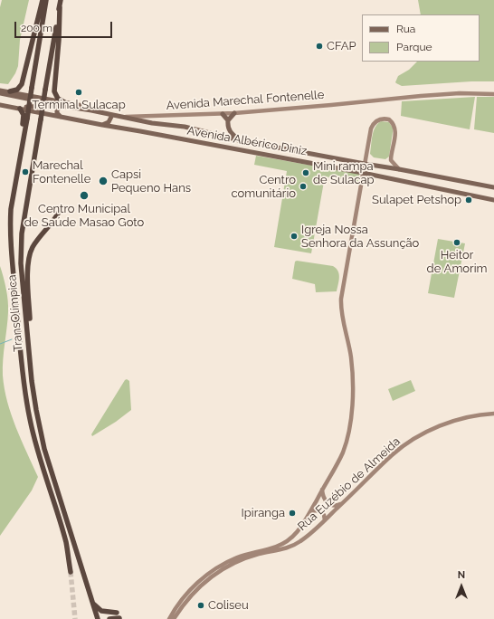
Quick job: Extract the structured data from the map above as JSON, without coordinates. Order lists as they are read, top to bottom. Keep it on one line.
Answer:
{"streets":{"highway":["TransOlímpica"],"main road":["Avenida Marechal Fontenelle","Avenida Albérico Diniz","Rua Euzébio de Almeida"]},"crossings":[["Avenida Marechal Fontenelle","Avenida Albérico Diniz"]],"places":["CFAP","Terminal Sulacap","Marechal Fontenelle","Mini rampa de Sulacap","Capsi Pequeno Hans","Centro comunitário","Centro Municipal de Saúde Masao Goto","Sulapet Petshop","Igreja Nossa Senhora da Assunção","Heitor de Amorim","Ipiranga","Coliseu"],"legend":["Rua","Parque"],"scale_bar":"200 m","north":"top"}
